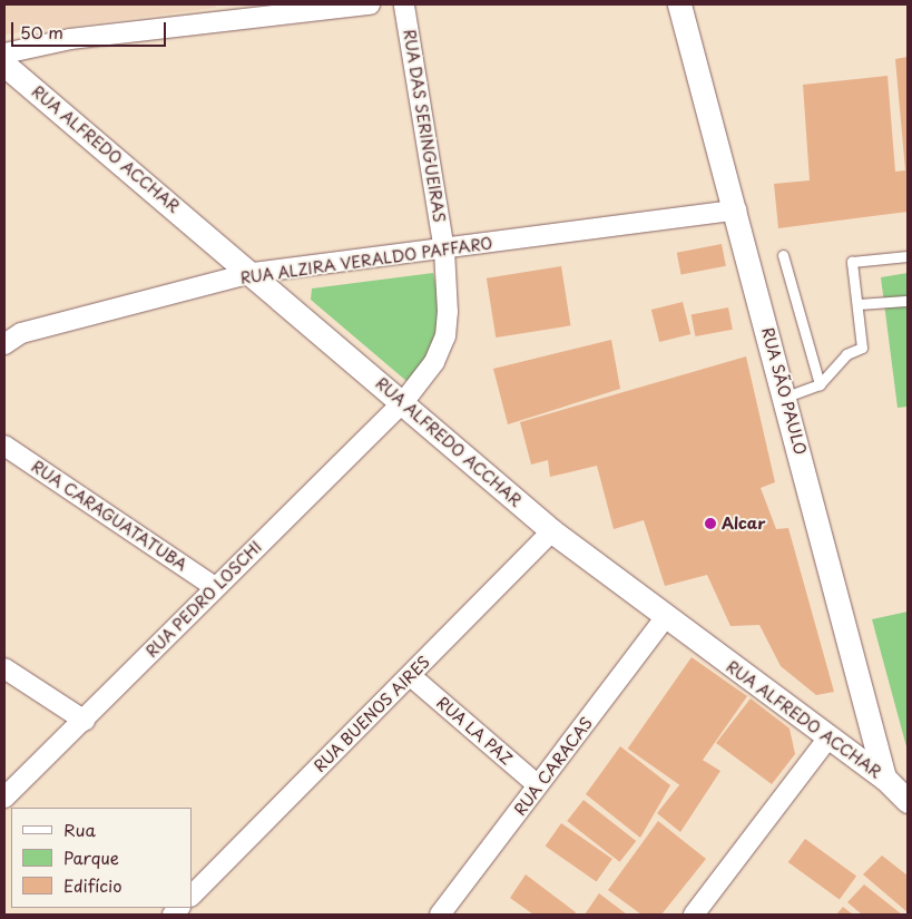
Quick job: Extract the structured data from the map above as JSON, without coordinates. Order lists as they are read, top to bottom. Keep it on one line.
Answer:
{"streets":{"street":["RUA DAS SERINGUEIRAS","RUA ALFREDO ACCHAR","RUA ALZIRA VERALDO PAFFARO","RUA SÃO PAULO","RUA CARAGUATATUBA","RUA PEDRO LOSCHI","RUA BUENOS AIRES","RUA LA PAZ","RUA CARACAS"]},"crossings":[["RUA DAS SERINGUEIRAS","RUA ALFREDO ACCHAR"],["RUA DAS SERINGUEIRAS","RUA ALZIRA VERALDO PAFFARO"],["RUA DAS SERINGUEIRAS","RUA PEDRO LOSCHI"],["RUA ALFREDO ACCHAR","RUA ALZIRA VERALDO PAFFARO"],["RUA ALFREDO ACCHAR","RUA SÃO PAULO"],["RUA ALFREDO ACCHAR","RUA PEDRO LOSCHI"],["RUA ALFREDO ACCHAR","RUA BUENOS AIRES"],["RUA ALFREDO ACCHAR","RUA CARACAS"],["RUA ALZIRA VERALDO PAFFARO","RUA SÃO PAULO"],["RUA CARAGUATATUBA","RUA PEDRO LOSCHI"],["RUA BUENOS AIRES","RUA LA PAZ"],["RUA LA PAZ","RUA CARACAS"]],"places":["Alcar"],"legend":["Rua","Parque","Edifício"],"scale_bar":"50 m"}
